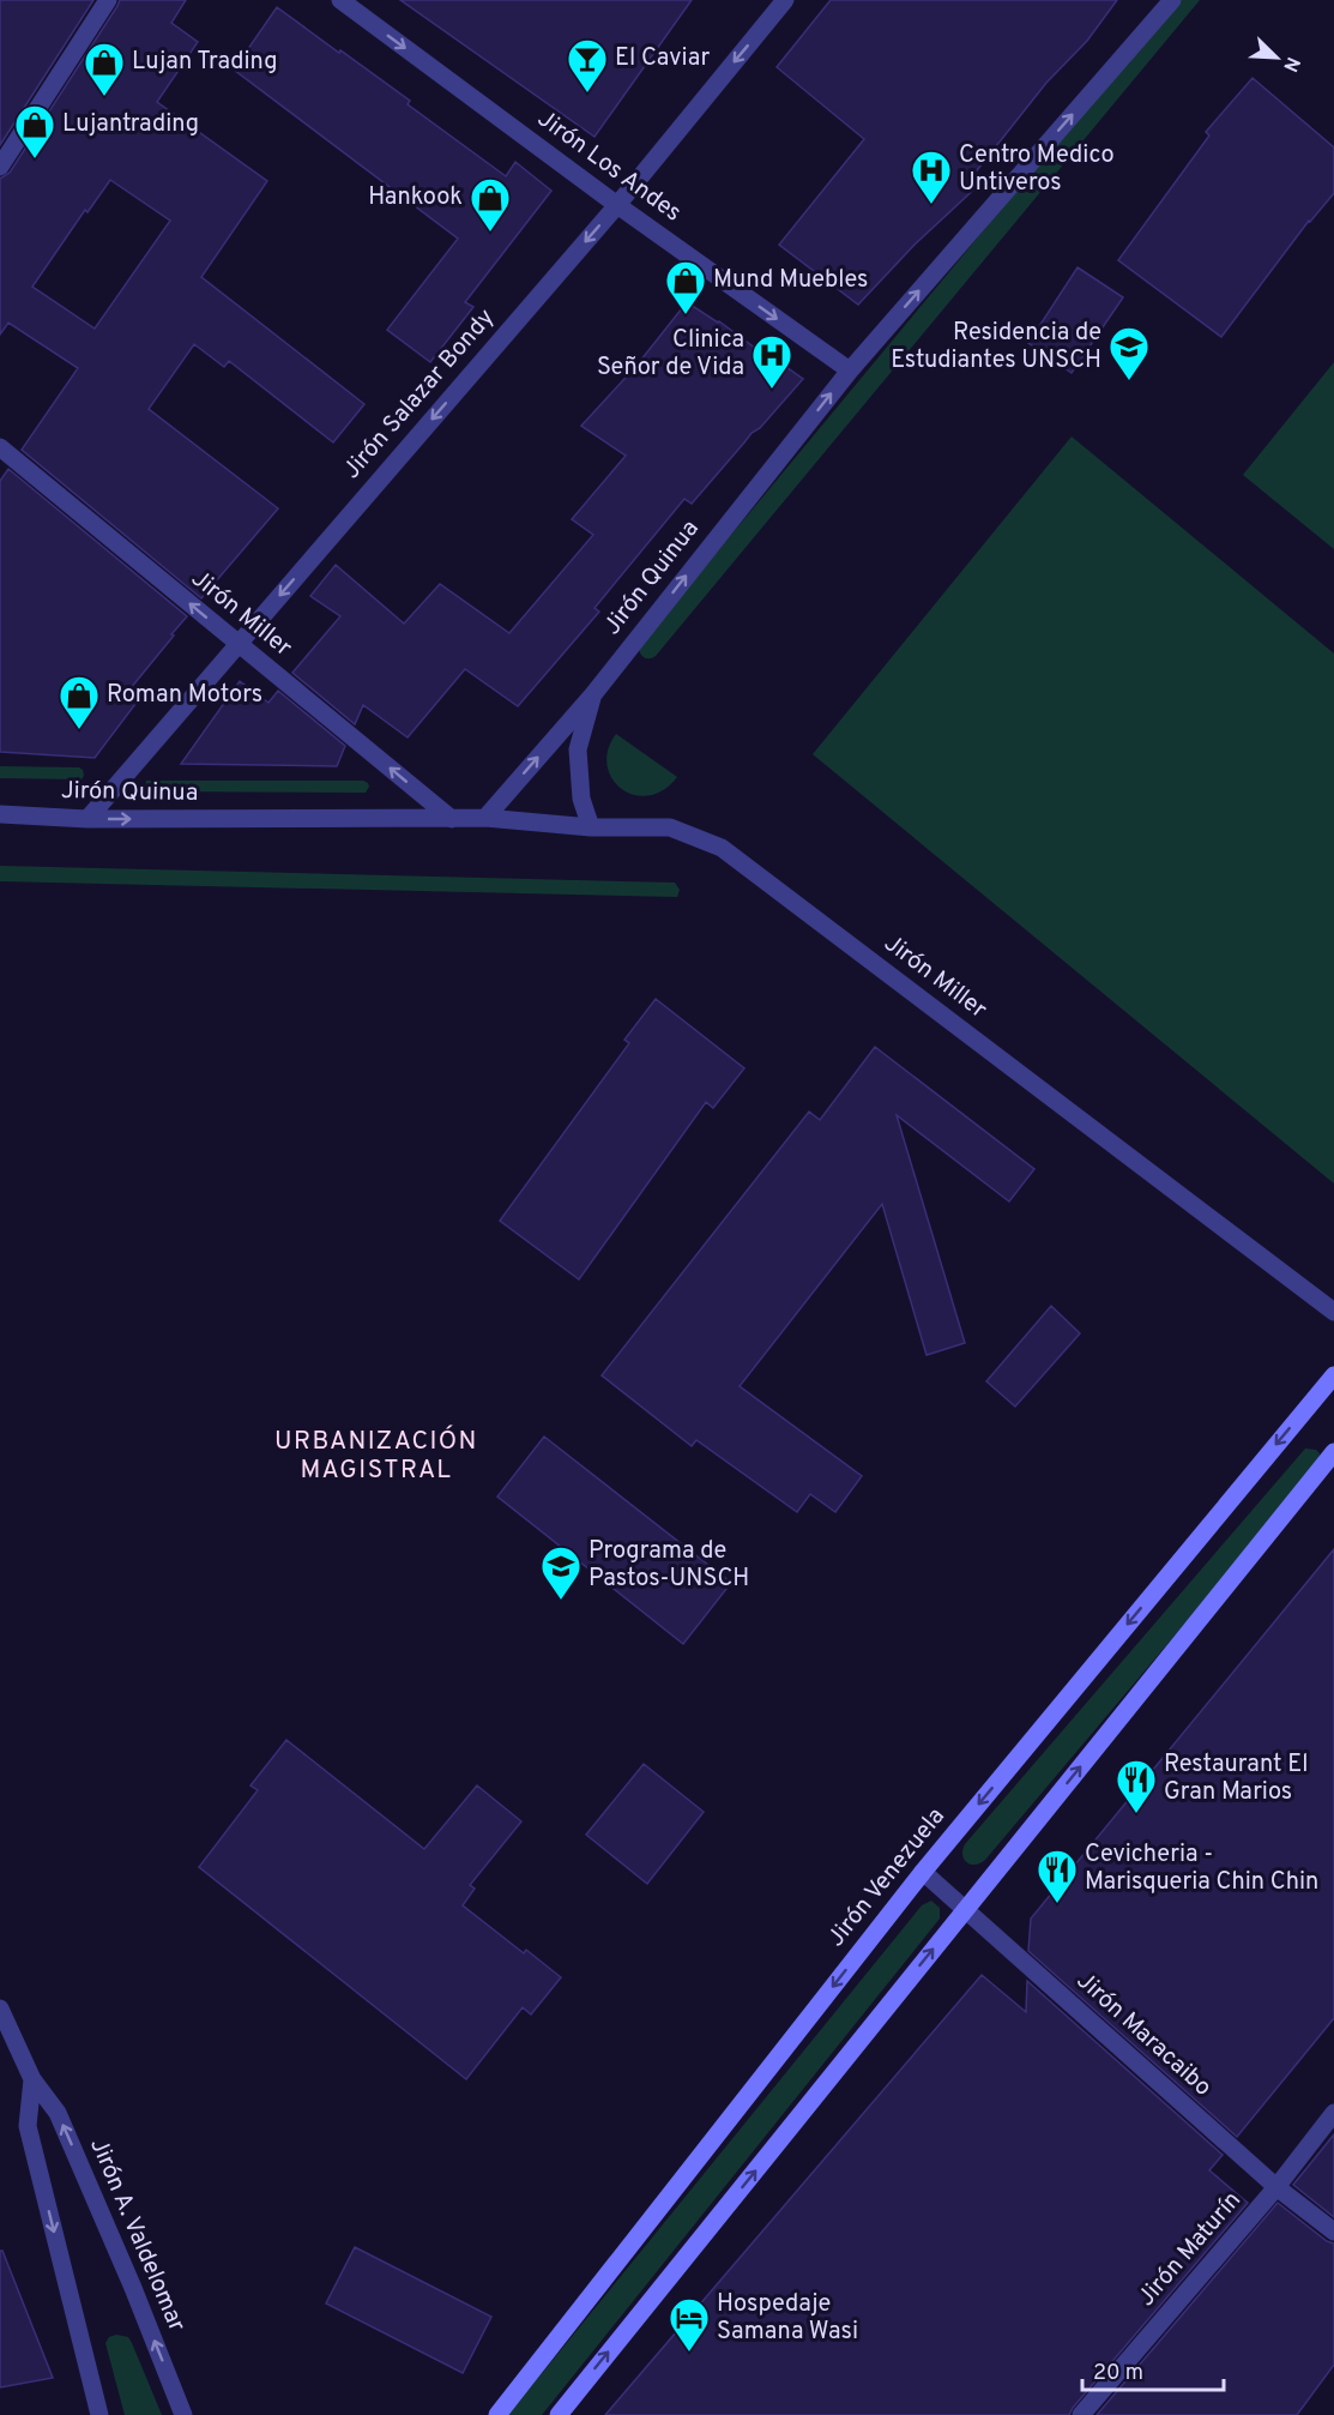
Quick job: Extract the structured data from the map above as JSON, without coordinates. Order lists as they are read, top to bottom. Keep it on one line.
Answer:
{"streets":{"street":["Jirón Los Andes","Jirón Salazar Bondy","Jirón Quinua","Jirón Miller","Jirón Venezuela","Jirón Maracaibo","Jirón A. Valdelomar","Jirón Maturín"]},"crossings":[["Jirón Los Andes","Jirón Salazar Bondy"],["Jirón Los Andes","Jirón Quinua"],["Jirón Salazar Bondy","Jirón Quinua"],["Jirón Salazar Bondy","Jirón Miller"],["Jirón Quinua","Jirón Miller"],["Jirón Venezuela","Jirón Maracaibo"],["Jirón Maracaibo","Jirón Maturín"]],"one_way":["Jirón Los Andes","Jirón Salazar Bondy","Jirón Quinua","Jirón Miller"],"districts":["URBANIZACIÓN MAGISTRAL"],"places":{"bar":["El Caviar"],"shop":["Lujan Trading","Lujantrading","Hankook","Mund Muebles","Roman Motors"],"hospital":["Centro Medico Untiveros","Clinica Señor de Vida"],"school or university":["Residencia de Estudiantes UNSCH","Programa de Pastos-UNSCH"],"restaurant":["Restaurant El Gran Marios","Cevicheria - Marisqueria Chin Chin"],"hotel":["Hospedaje Samana Wasi"]},"scale_bar":"20 m","north":"bottom right"}
